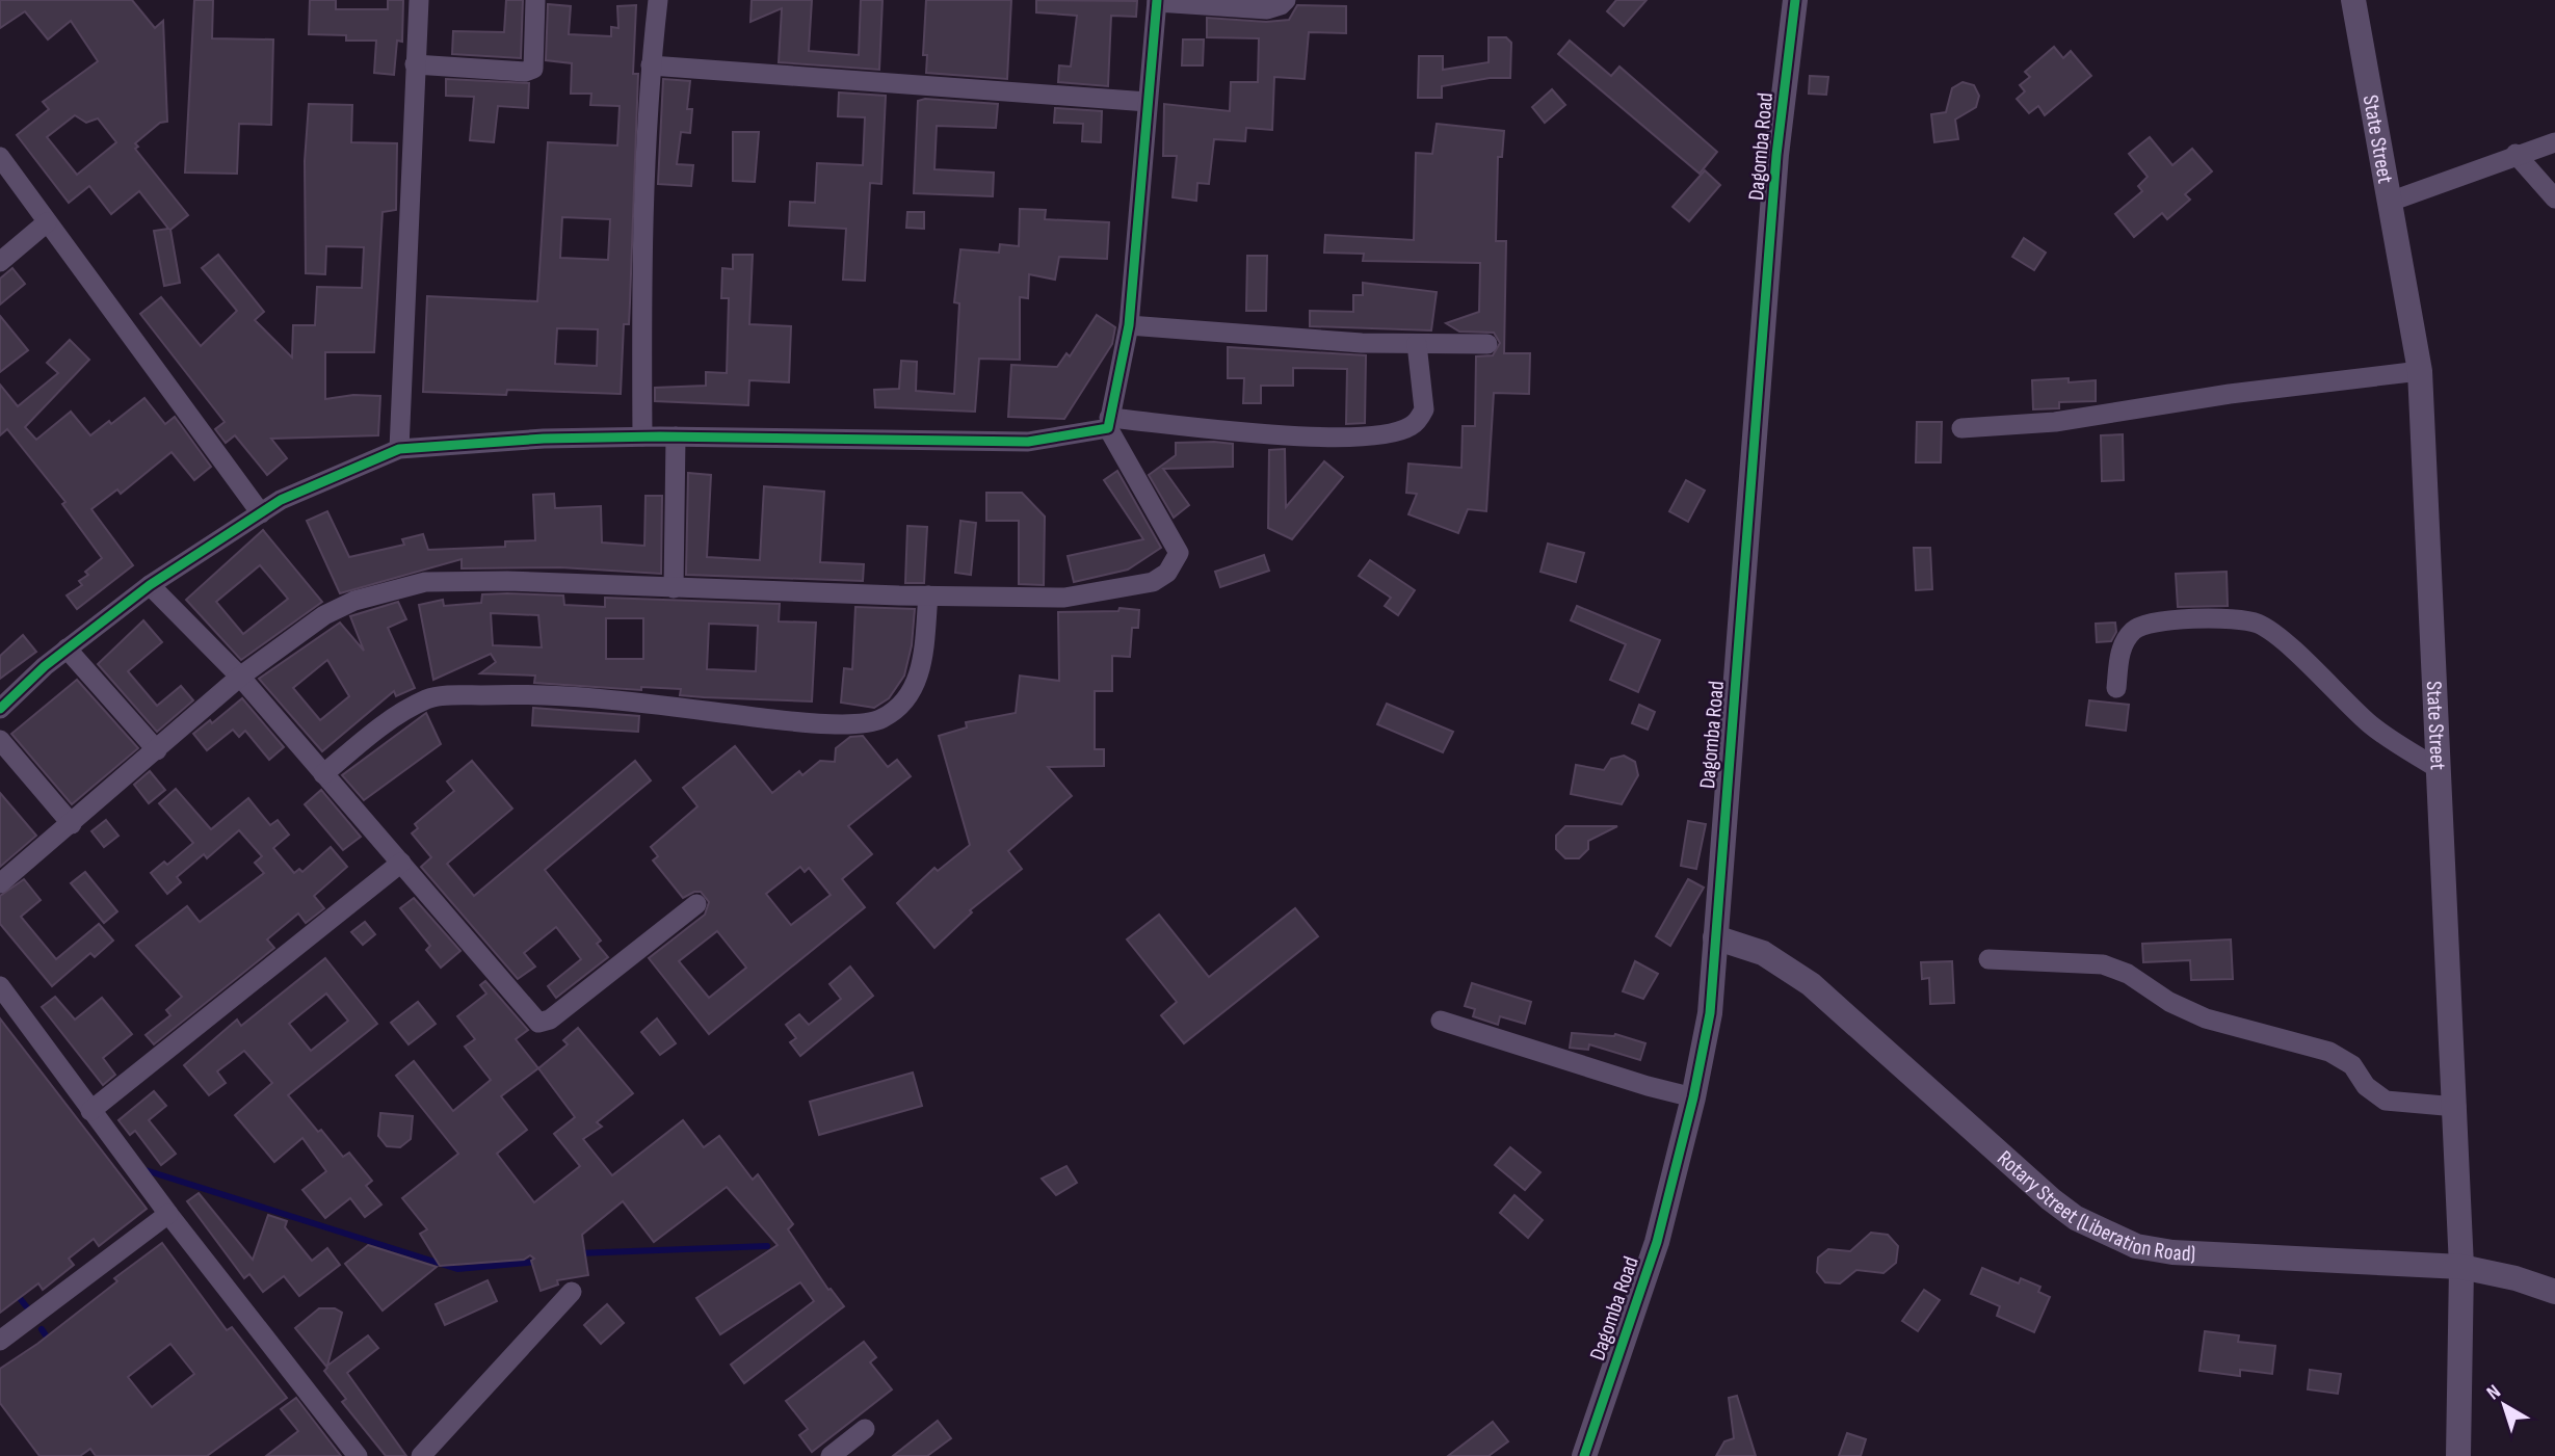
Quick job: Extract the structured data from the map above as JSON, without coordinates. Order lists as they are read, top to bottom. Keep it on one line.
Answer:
{"streets":{"street":["State Street","Dagomba Road","Rotary Street (Liberation Road)"]},"crossings":[["State Street","Rotary Street (Liberation Road)"],["Dagomba Road","Rotary Street (Liberation Road)"]],"north":"top left"}
